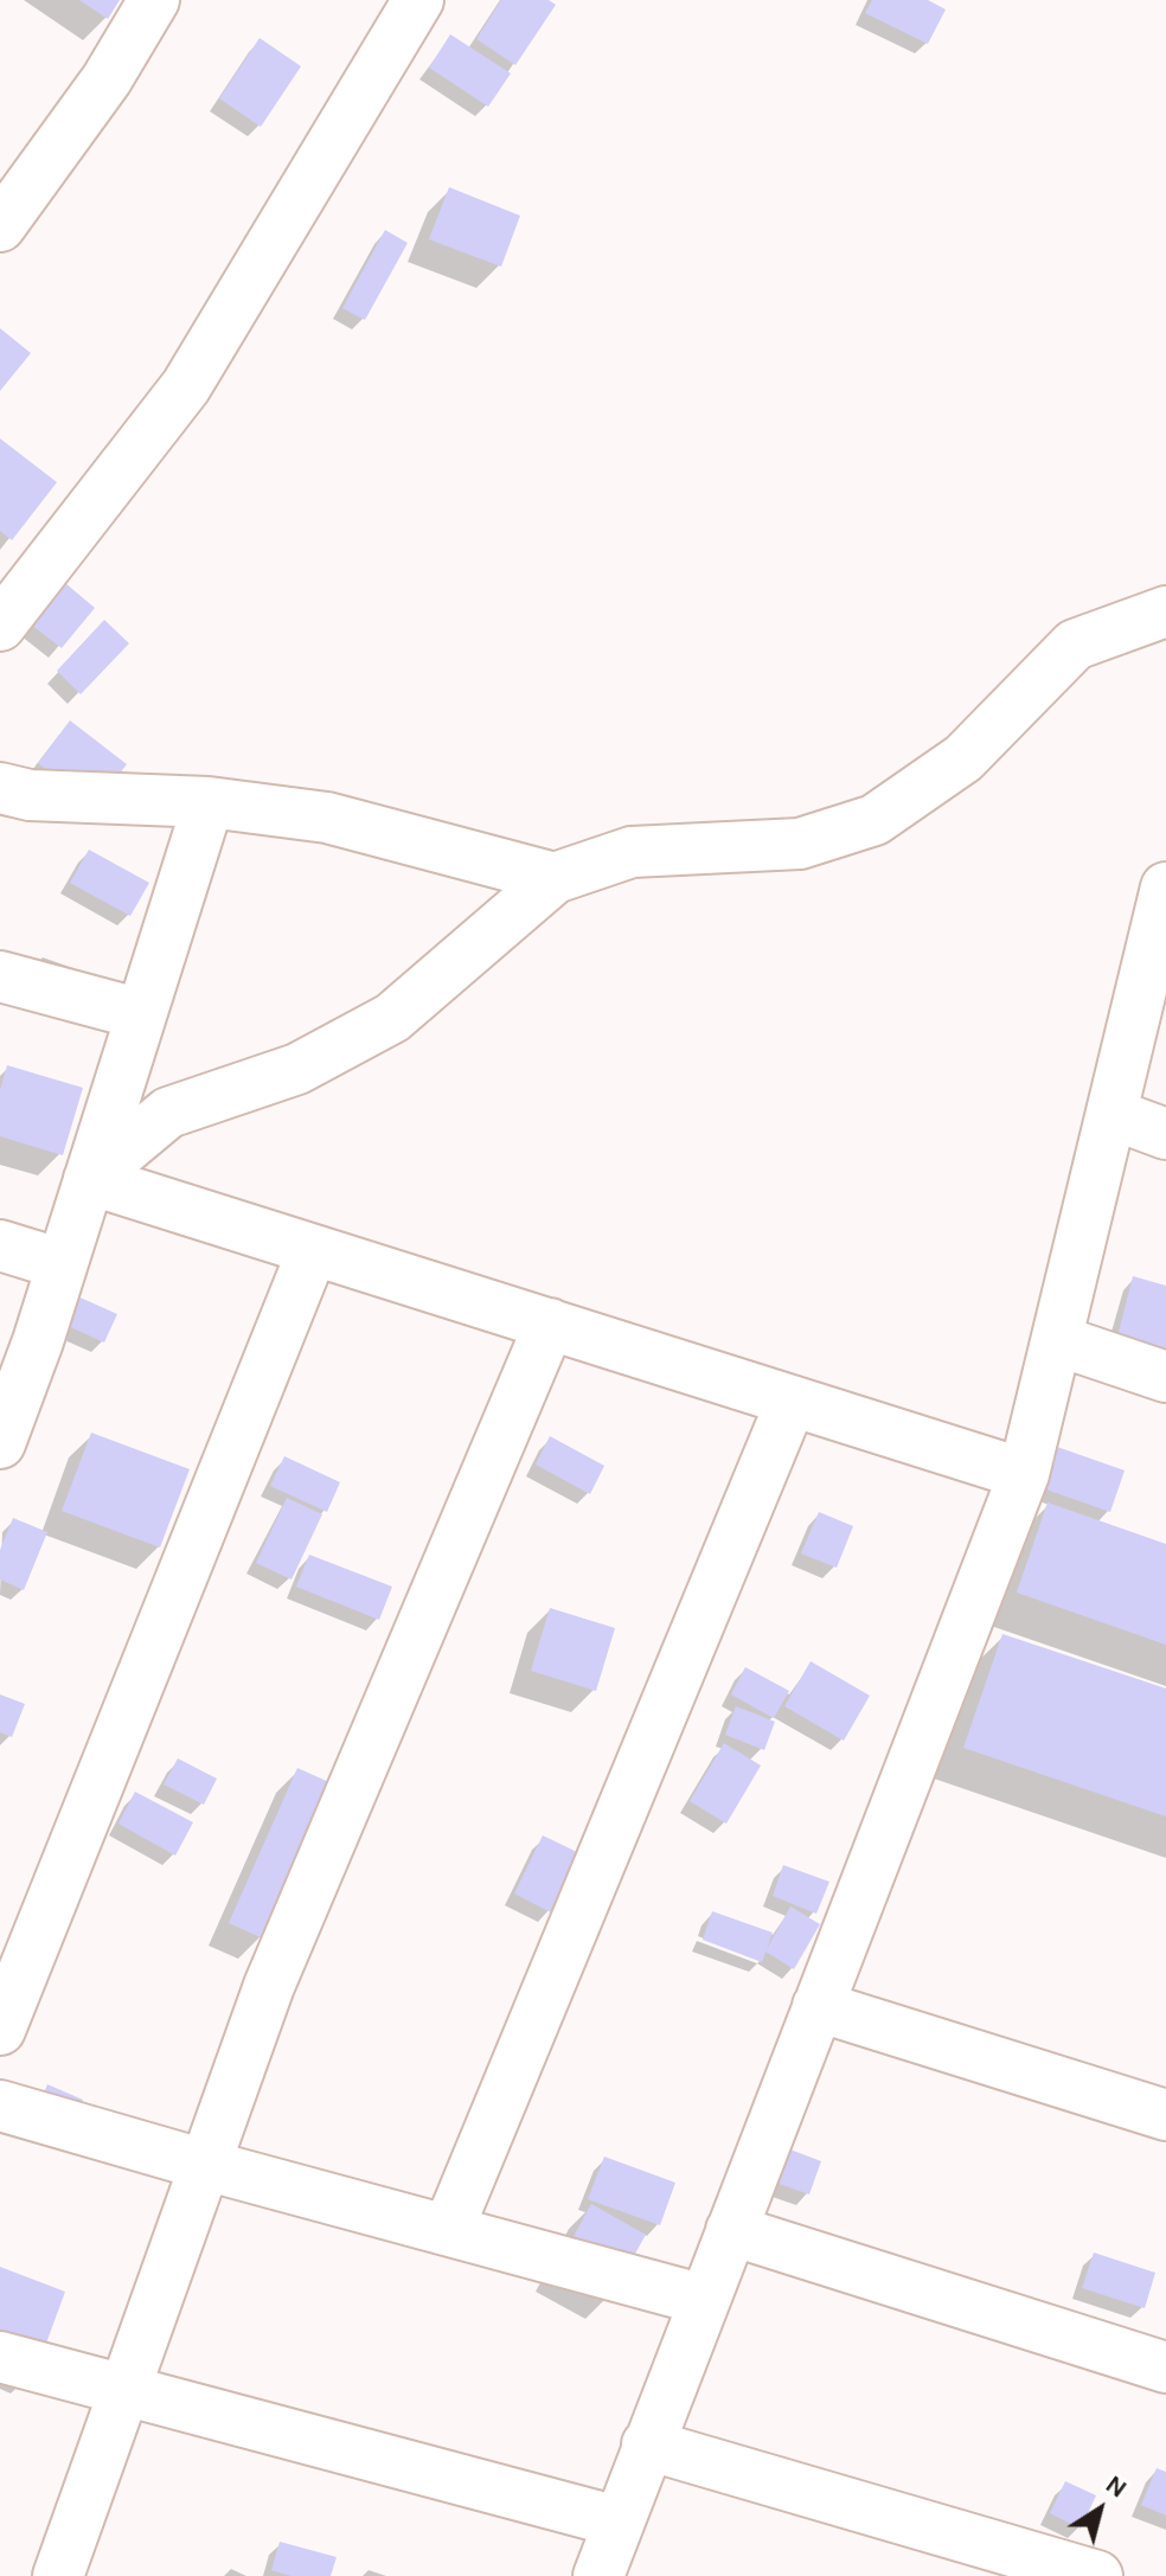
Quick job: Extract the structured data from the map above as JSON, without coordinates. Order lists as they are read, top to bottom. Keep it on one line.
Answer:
{"north":"top right"}
